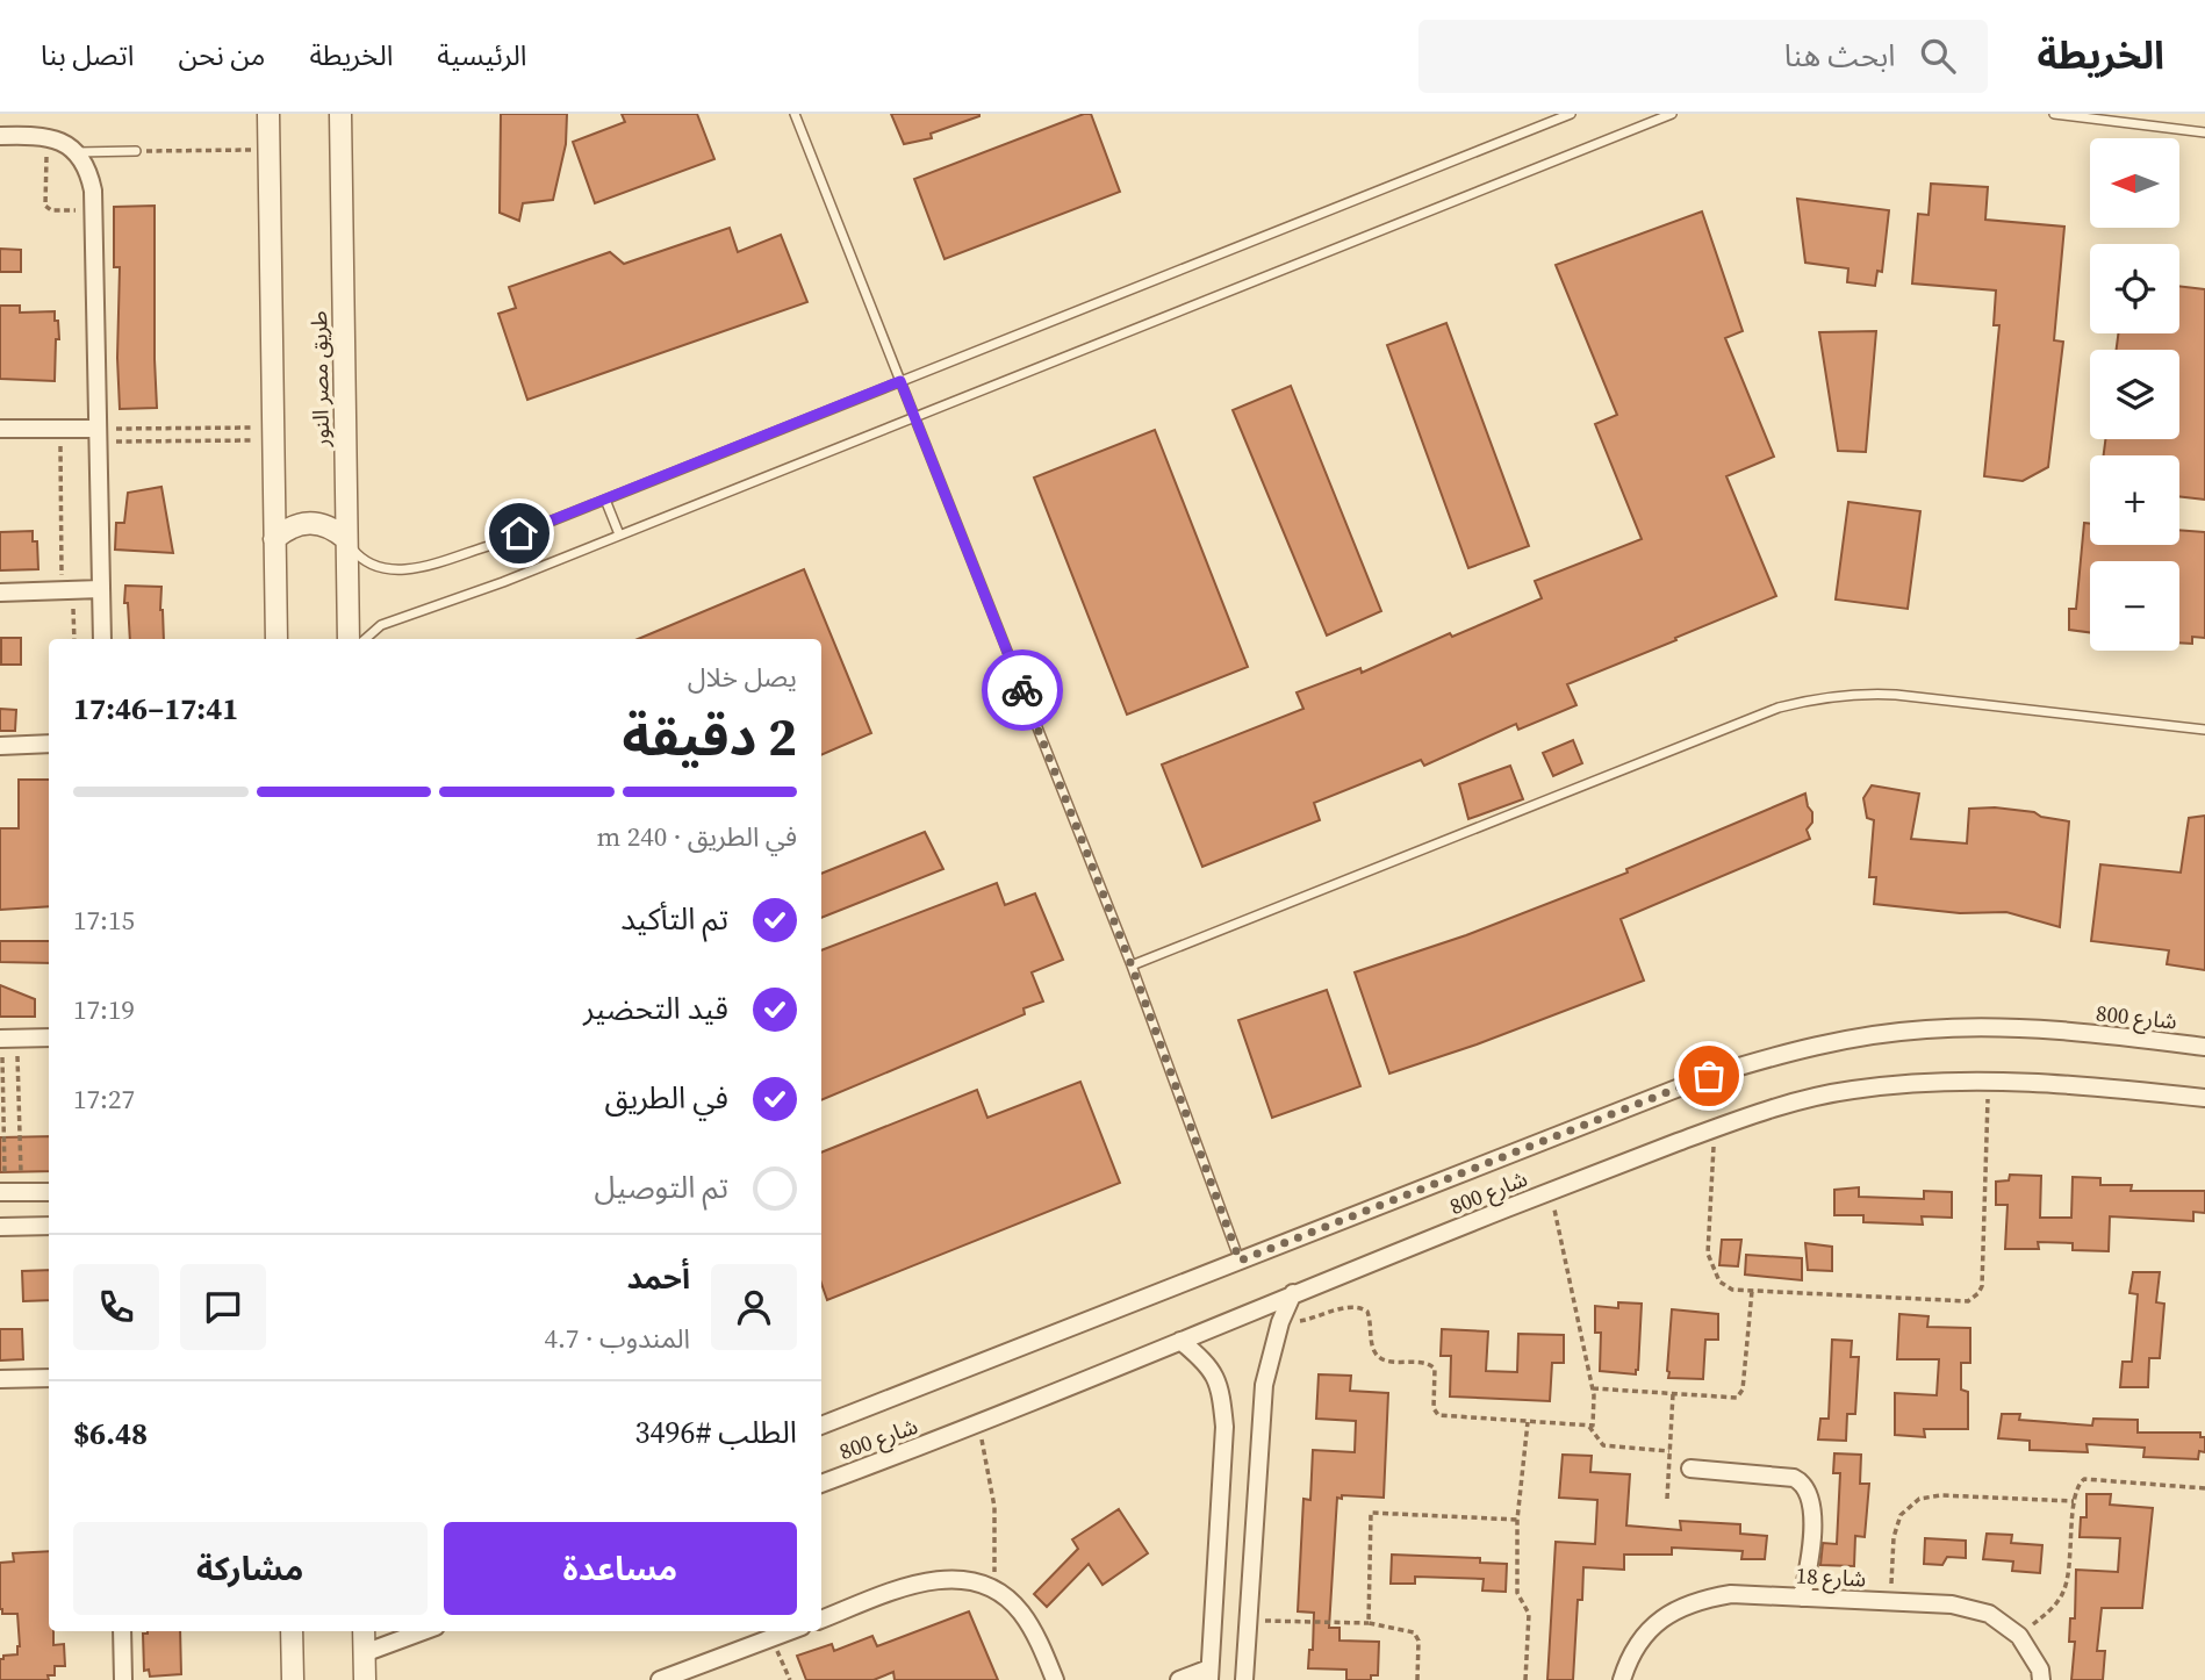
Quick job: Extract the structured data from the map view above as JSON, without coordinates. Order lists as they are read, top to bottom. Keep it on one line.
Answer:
{"streets":{"street":["طريق مصر النور","شارع 800","شارع 18"]},"north":"left","page":{"header":"الخريطة","search":"ابحث هنا","nav":["الرئيسية","الخريطة","من نحن","اتصل بنا"],"map_buttons":["+","−"],"heading":["2 دقيقة","يصل خلال","17:41–17:46"],"panel":["أحمد","المندوب · 4.7","الطلب #3496","$6.48"],"bar":"في الطريق · 240 m","list":[["تم التأكيد","17:15"],["قيد التحضير","17:19"],["في الطريق","17:27"],"تم التوصيل"],"buttons":["مساعدة","مشاركة"]}}
